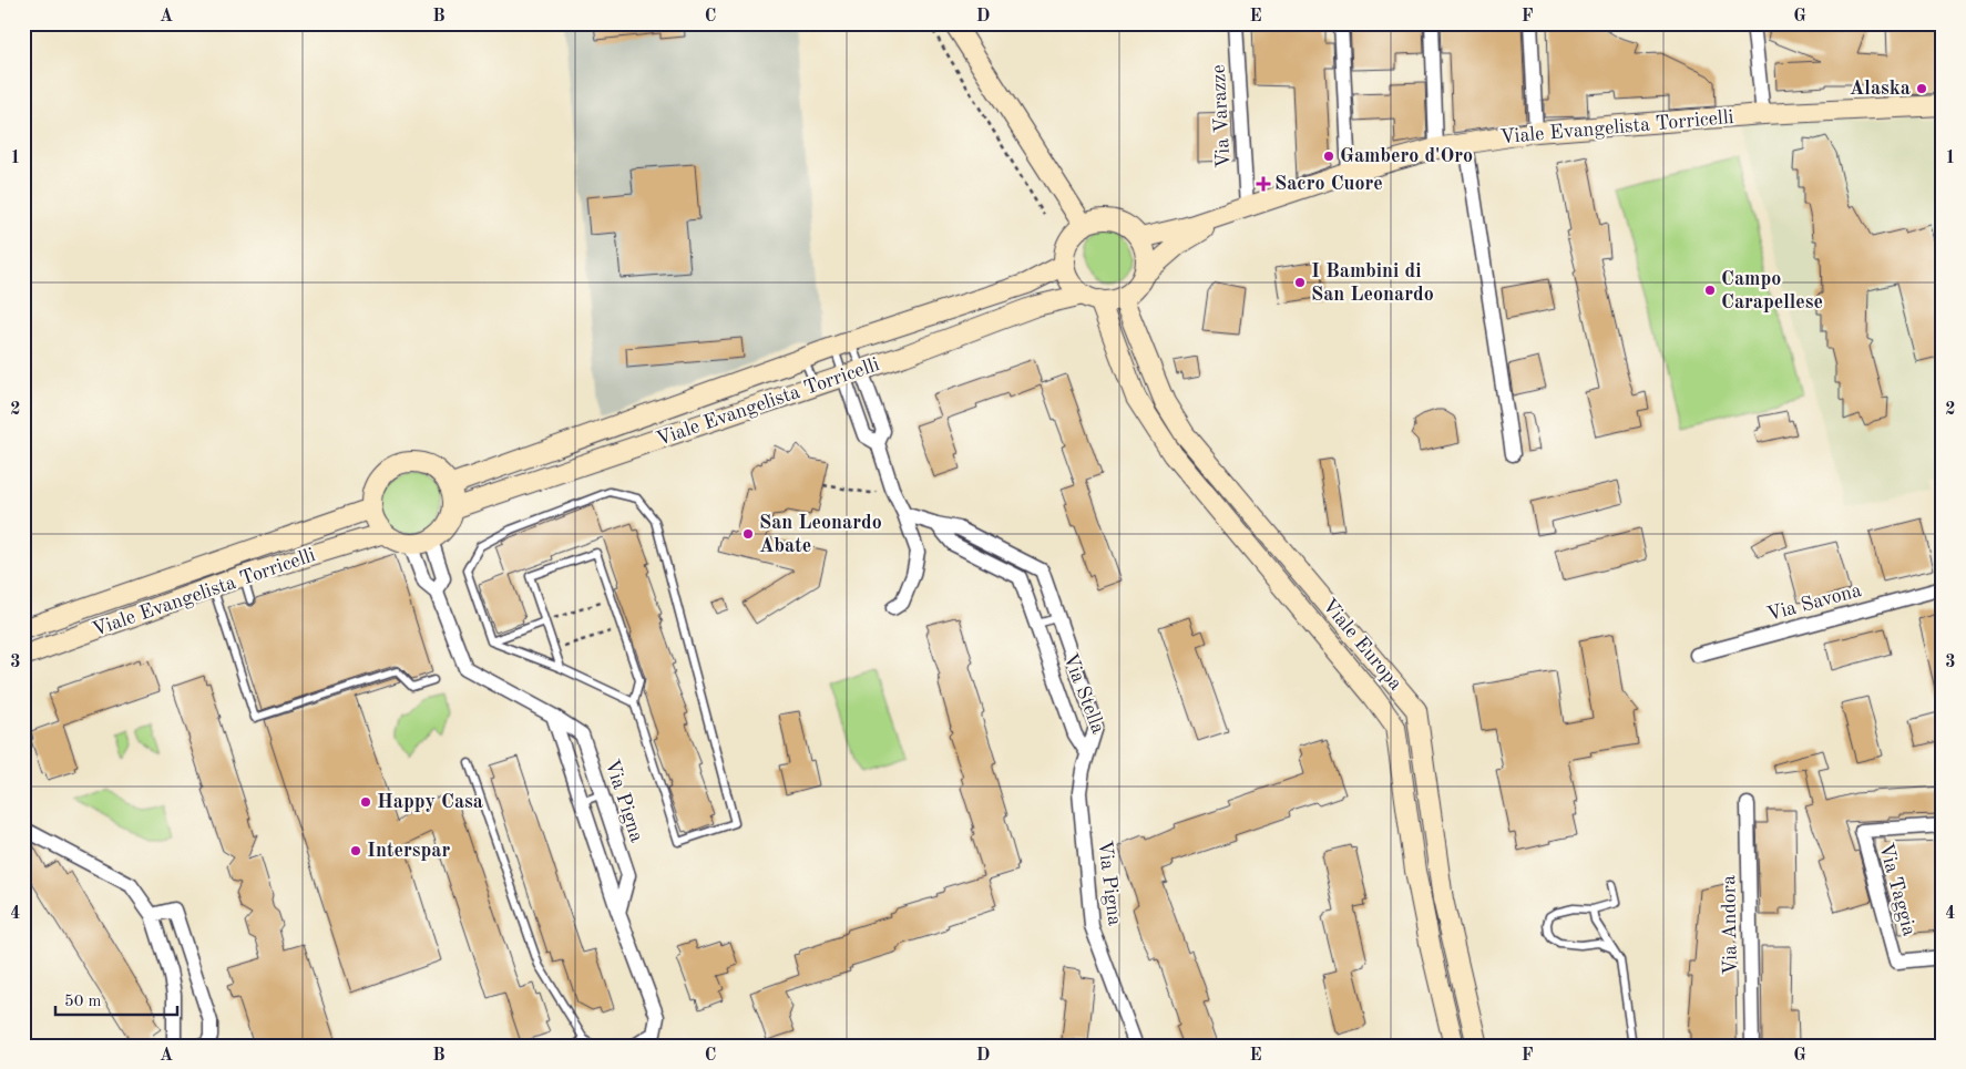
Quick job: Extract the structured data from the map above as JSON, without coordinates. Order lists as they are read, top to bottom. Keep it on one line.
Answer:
{"streets":{"street":["Via Varazze","Viale Evangelista Torricelli","Via Savona","Viale Europa","Via Stella","Via Pigna","Via Taggia","Via Andora"]},"crossings":[["Via Varazze","Viale Evangelista Torricelli"],["Viale Evangelista Torricelli","Viale Europa"],["Viale Evangelista Torricelli","Via Pigna"],["Via Stella","Via Pigna"]],"places":{"other":["Alaska","Gambero d'Oro","I Bambini di San Leonardo","Campo Carapellese","San Leonardo Abate","Happy Casa","Interspar"],"health":["Sacro Cuore"]},"scale_bar":"50 m","grid":{"columns":["A","B","C","D","E","F","G"],"rows":["1","2","3","4"]}}
